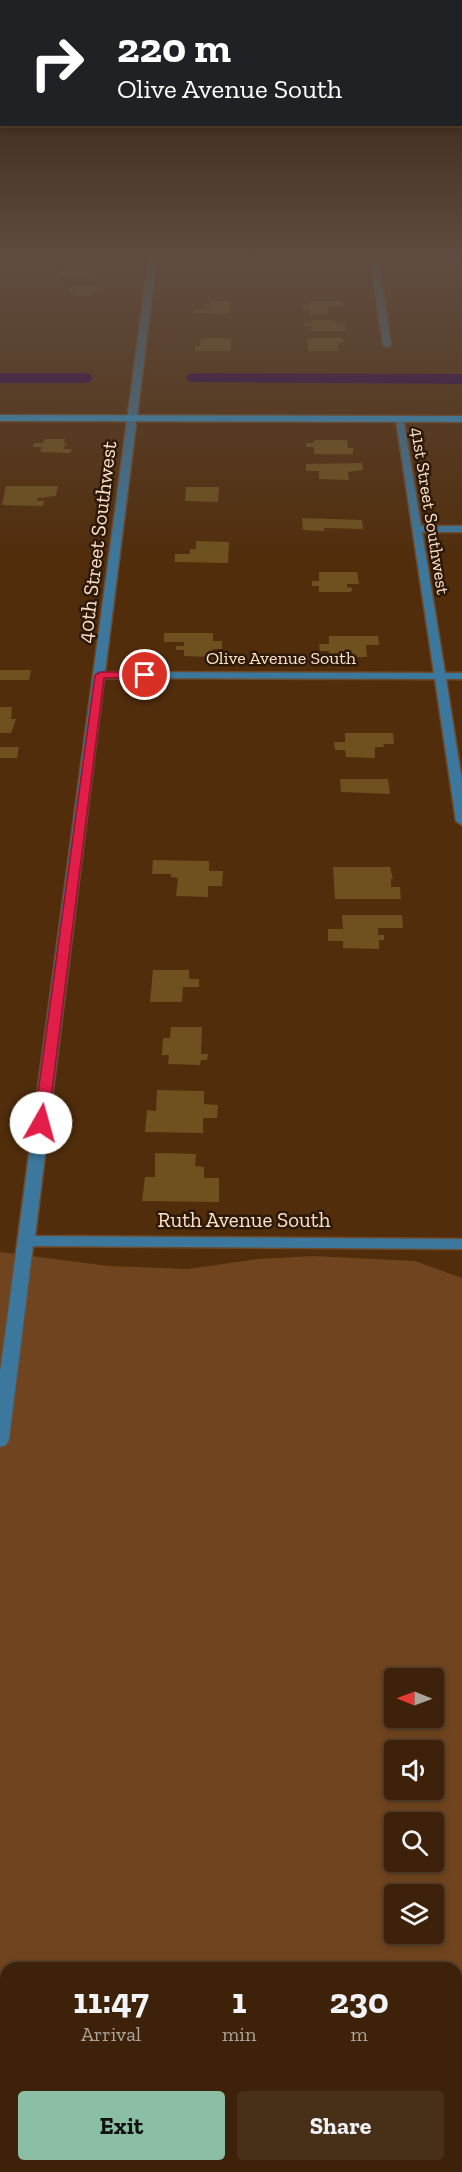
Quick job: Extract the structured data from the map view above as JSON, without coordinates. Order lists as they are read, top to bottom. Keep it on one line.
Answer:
{"streets":{"street":["41st Street Southwest","40th Street Southwest","Olive Avenue South","Ruth Avenue South"]},"crossings":[["41st Street Southwest","Olive Avenue South"],["40th Street Southwest","Olive Avenue South"],["40th Street Southwest","Ruth Avenue South"]],"north":"left","page":{"turn":["220 m","Olive Avenue South"],"eta":["11:47","Arrival","1","min","230","m"],"buttons":["Exit","Share"]}}
